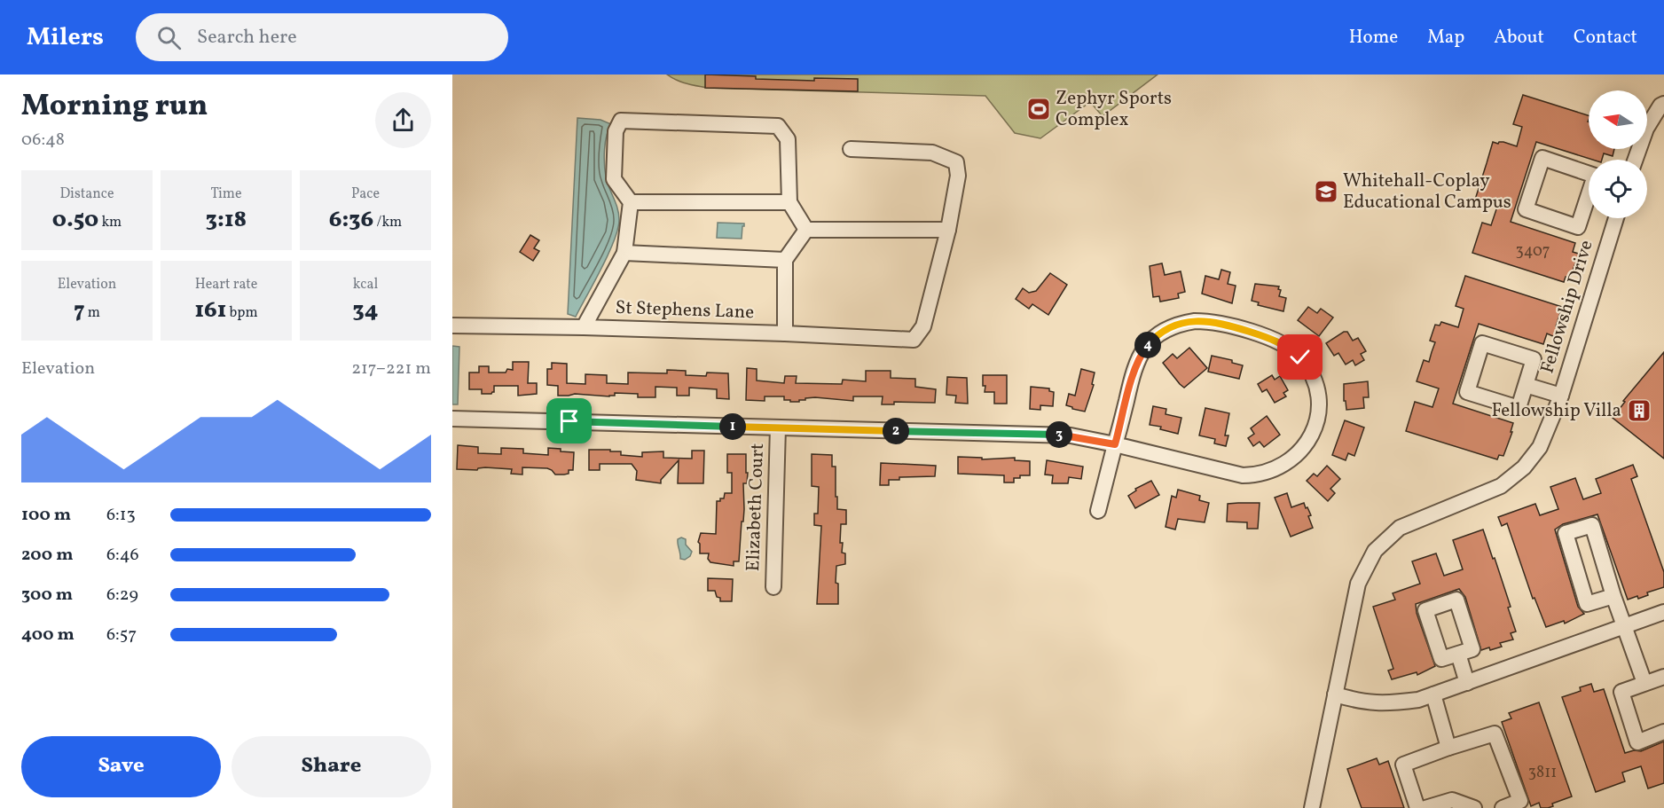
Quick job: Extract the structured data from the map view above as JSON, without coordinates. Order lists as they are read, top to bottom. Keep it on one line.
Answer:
{"streets":{"street":["Fellowship Drive","St Stephens Lane","Elizabeth Court"]},"places":{"sports":["Zephyr Sports Complex"],"school or university":["Whitehall-Coplay Educational Campus"],"building":["Fellowship Villa"]},"house_numbers":["3407","3811"],"north":"left","page":{"header":"Milers","search":"Search here","nav":["Home","Map","About","Contact"],"heading":["Morning run","06:48"],"stats":[["Distance","0.50 km"],["Time","3:18"],["Pace","6:36 /km"],["Elevation","7 m"],["Heart rate","161 bpm"],["kcal","34"]],"pins":["4","1","2","3"],"chart":["Elevation","217–221 m"],"list":[{"name":"100 m","note":"6:13"},{"name":"200 m","note":"6:46"},{"name":"300 m","note":"6:29"},{"name":"400 m","note":"6:57"}],"buttons":["Save","Share"]}}
